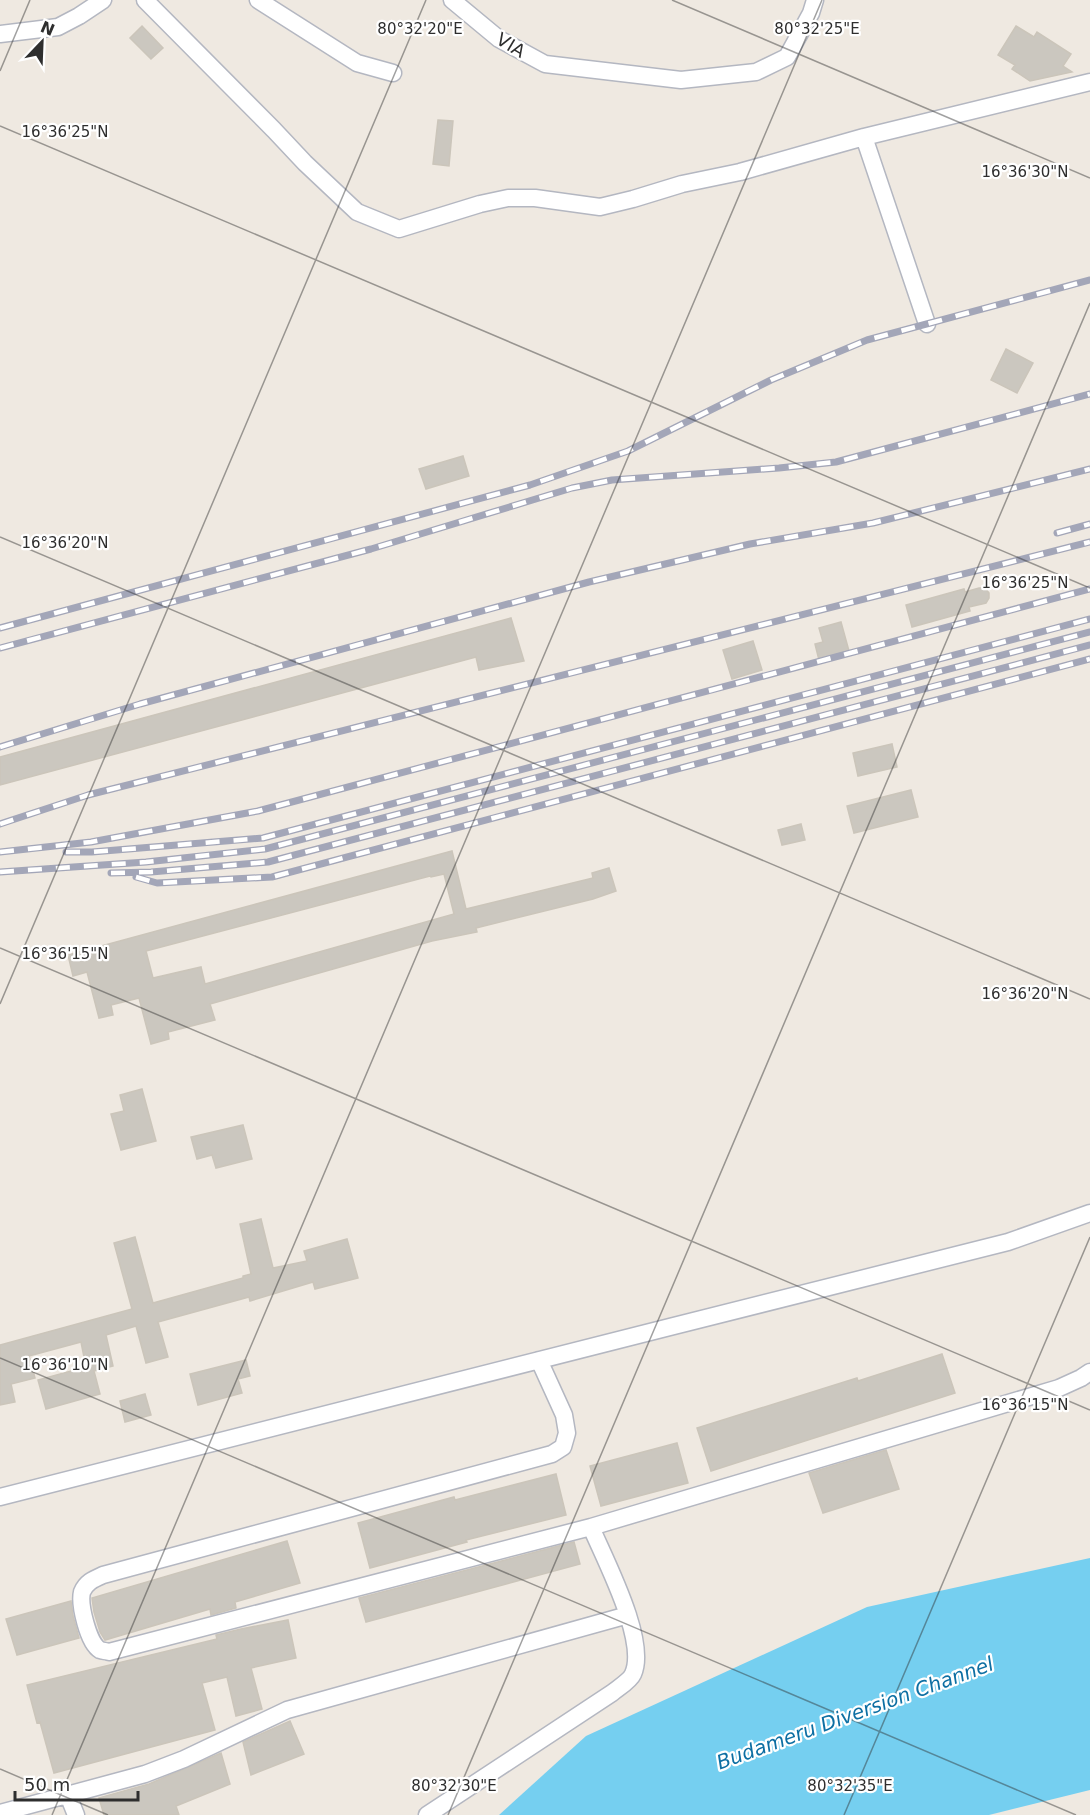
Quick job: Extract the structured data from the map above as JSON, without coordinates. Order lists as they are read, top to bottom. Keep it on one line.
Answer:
{"streets":{"street":["VIA"]},"water":["Budameru Diversion Channel"],"scale_bar":"50 m","north":"top right","coordinates":["80°32'20\"E","80°32'25\"E","16°36'25\"N","16°36'30\"N","16°36'20\"N","16°36'15\"N","16°36'10\"N","80°32'30\"E","80°32'35\"E"]}
